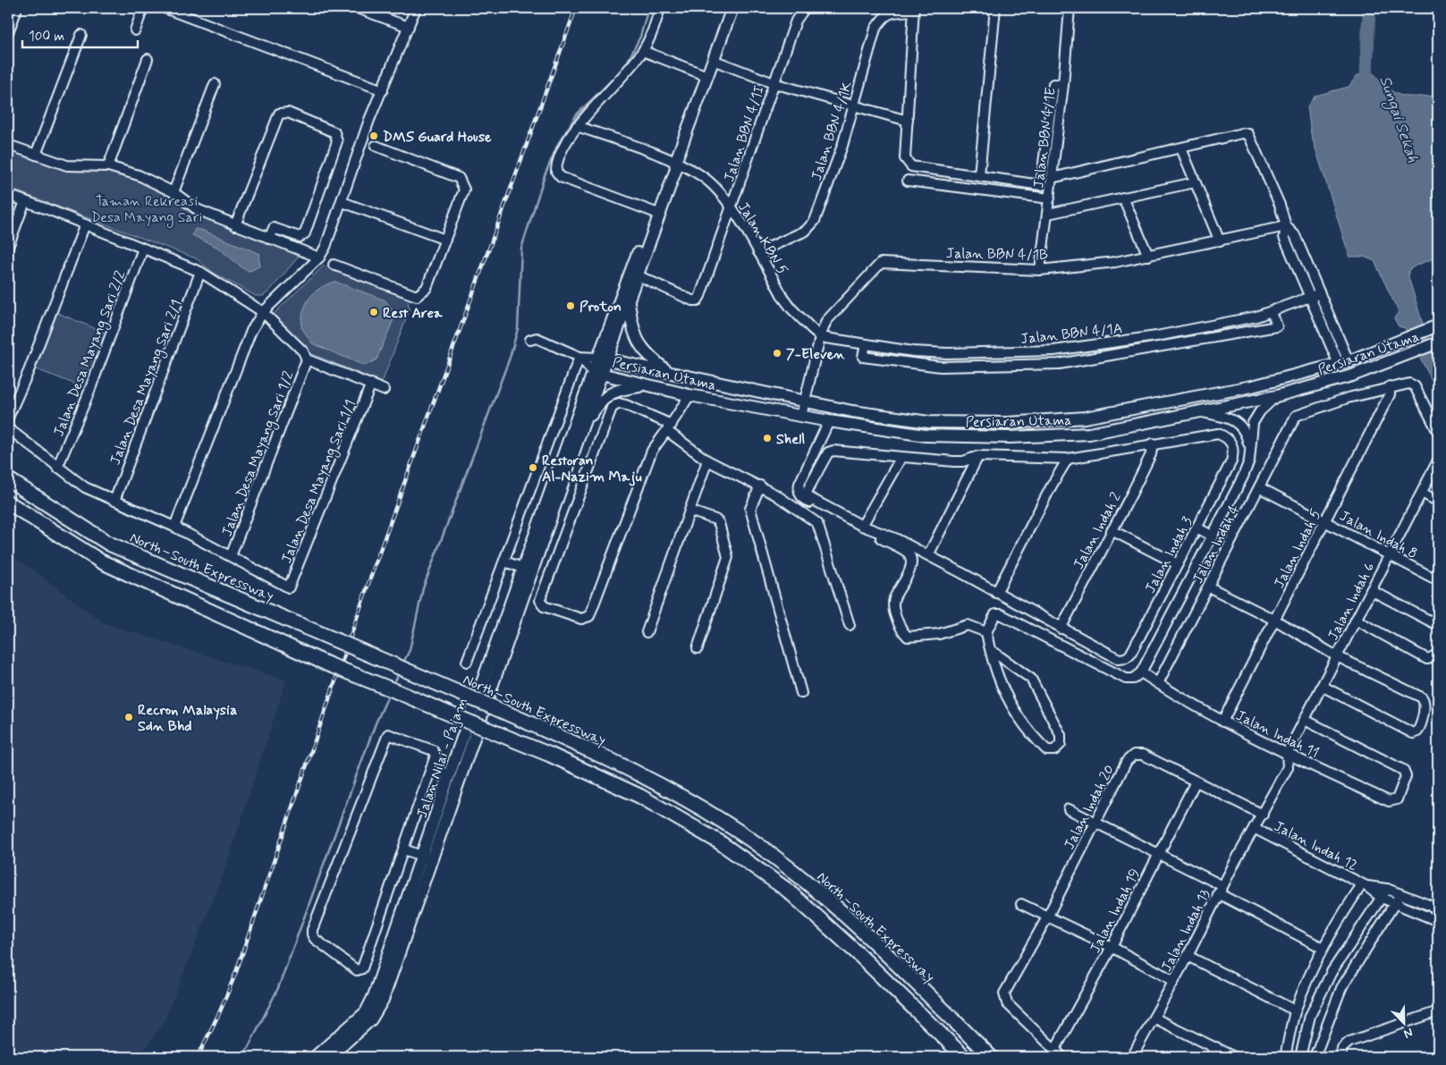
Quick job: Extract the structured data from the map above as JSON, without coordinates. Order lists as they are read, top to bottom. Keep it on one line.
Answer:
{"streets":{"highway":["North–South Expressway"],"main road":["Persiaran Utama","Jalan Nilai - Pajam"],"street":["Jalan BBN 4/1K","Jalan BBN 4/1I","Jalan BBN 4/1E","Jalan KBN 5","Jalan BBN 4/1B","Jalan BBN 4/1A","Jalan Desa Mayang Sari 2/2","Jalan Desa Mayang Sari 2/1","Jalan Desa Mayang Sari 1/2","Jalan Desa Mayang Sari 1/1","Jalan Indah 2","Jalan Indah 8","Jalan Indah 4","Jalan Indah 5","Jalan Indah 3","Jalan Indah 6","Jalan Indah 11","Jalan Indah 20","Jalan Indah 12","Jalan Indah 19","Jalan Indah 13"]},"crossings":[["Jalan BBN 4/1K","Jalan KBN 5"],["Jalan BBN 4/1I","Jalan KBN 5"],["Jalan BBN 4/1E","Jalan BBN 4/1B"],["Jalan KBN 5","Jalan BBN 4/1B"],["Jalan KBN 5","Jalan BBN 4/1A"],["Jalan BBN 4/1B","Jalan BBN 4/1A"],["Jalan BBN 4/1B","Persiaran Utama"],["Persiaran Utama","Jalan Nilai - Pajam"],["Jalan Desa Mayang Sari 1/2","Jalan Desa Mayang Sari 1/1"],["Jalan Indah 2","Jalan Indah 3"],["Jalan Indah 8","Jalan Indah 4"],["Jalan Indah 8","Jalan Indah 5"],["Jalan Indah 8","Jalan Indah 6"],["Jalan Indah 4","Jalan Indah 5"],["Jalan Indah 4","Jalan Indah 11"],["Jalan Indah 5","Jalan Indah 11"],["Jalan Indah 6","Jalan Indah 11"],["Jalan Indah 6","Jalan Indah 20"],["Jalan Indah 6","Jalan Indah 13"],["Jalan Indah 20","Jalan Indah 19"],["Jalan Indah 20","Jalan Indah 13"],["Jalan Indah 12","Jalan Indah 13"]],"water":["Sungai Sekah"],"parks":["Taman Rekreasi Desa Mayang Sari"],"places":["DMS Guard House","Proton","Rest Area","7-Eleven","Shell","Restoran Al-Nazim Maju","Recron Malaysia Sdn Bhd"],"scale_bar":"100 m","north":"bottom right"}
